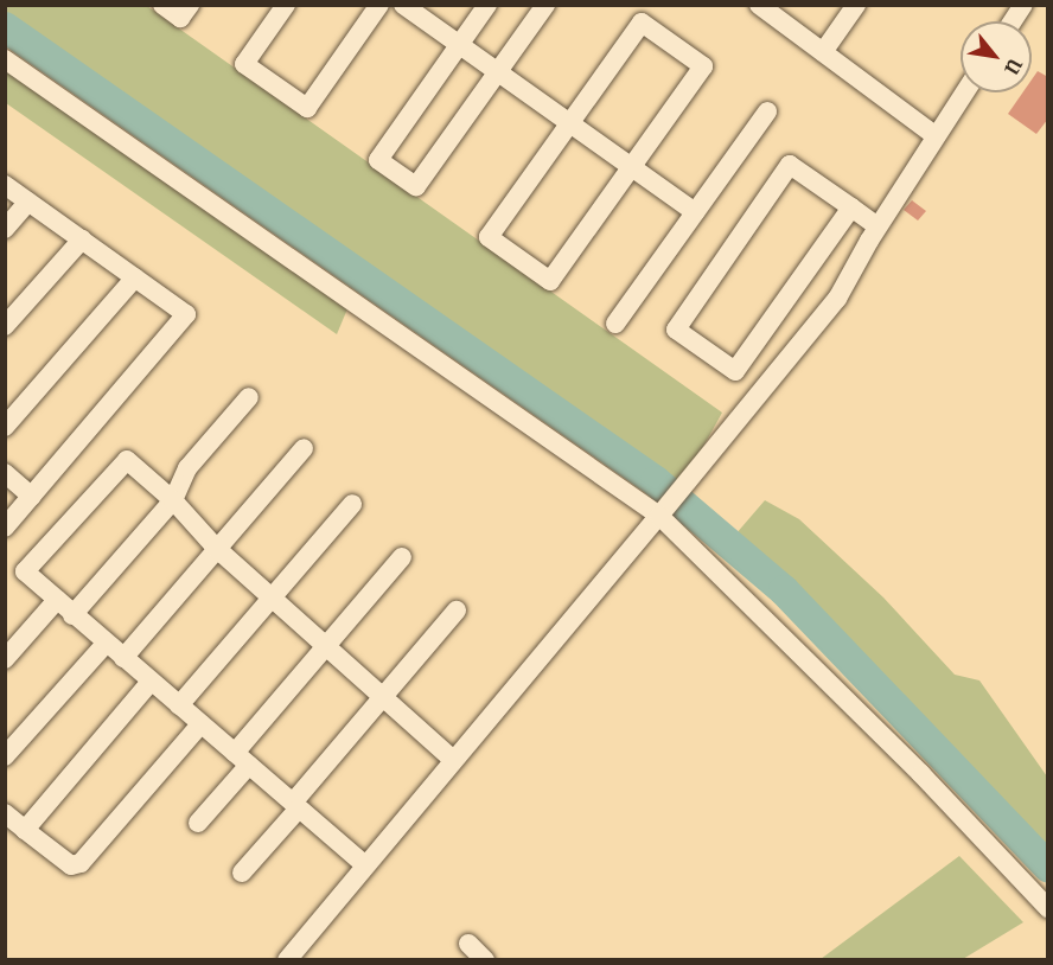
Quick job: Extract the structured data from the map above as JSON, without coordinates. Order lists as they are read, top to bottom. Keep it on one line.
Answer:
{"north":"bottom right"}
